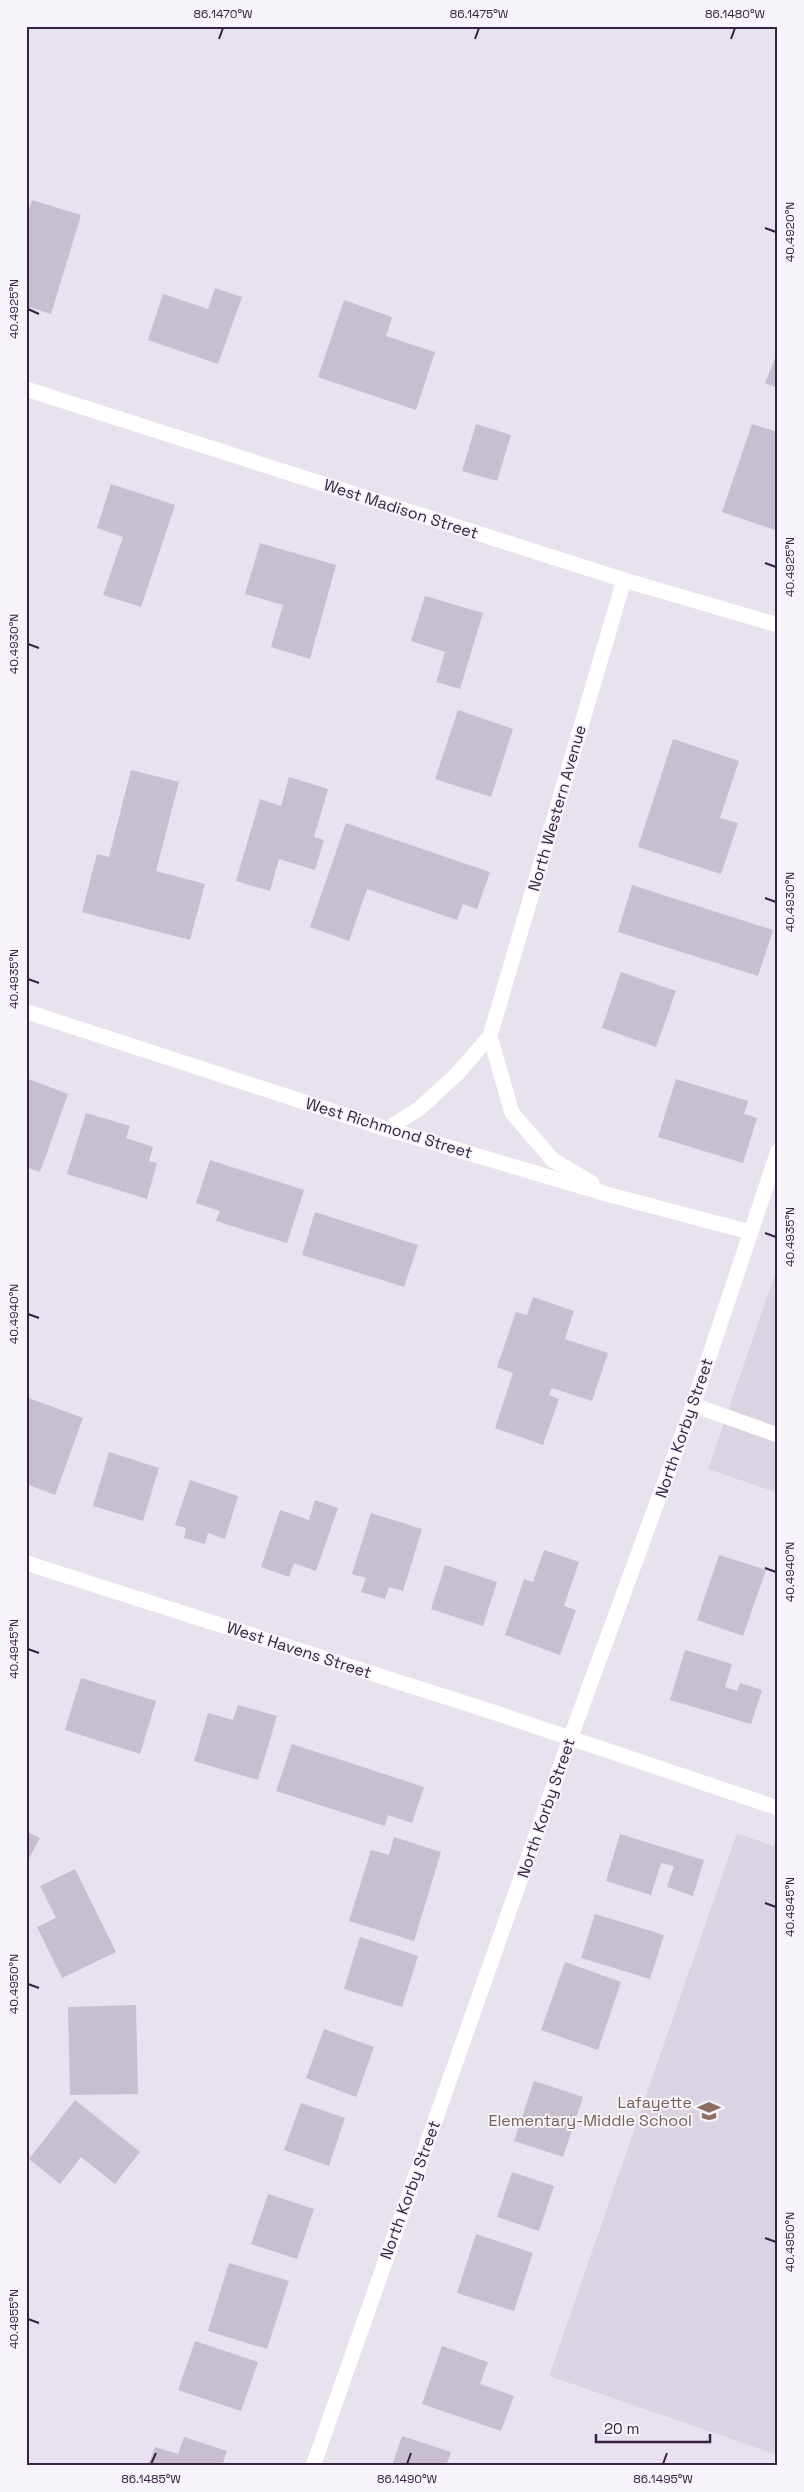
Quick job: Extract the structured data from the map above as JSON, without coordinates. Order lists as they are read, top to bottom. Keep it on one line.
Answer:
{"streets":{"street":["West Madison Street","North Western Avenue","West Richmond Street","North Korby Street","West Havens Street"]},"crossings":[["West Madison Street","North Western Avenue"],["North Western Avenue","West Richmond Street"],["West Richmond Street","North Korby Street"],["North Korby Street","West Havens Street"]],"places":{"school or university":["Lafayette Elementary-Middle School"]},"scale_bar":"20 m","coordinates":["86.1470°W","86.1475°W","86.1480°W","40.4920°N","40.4925°N","40.4930°N","40.4935°N","40.4940°N","40.4945°N","40.4950°N","40.4955°N","86.1485°W","86.1490°W","86.1495°W"]}
